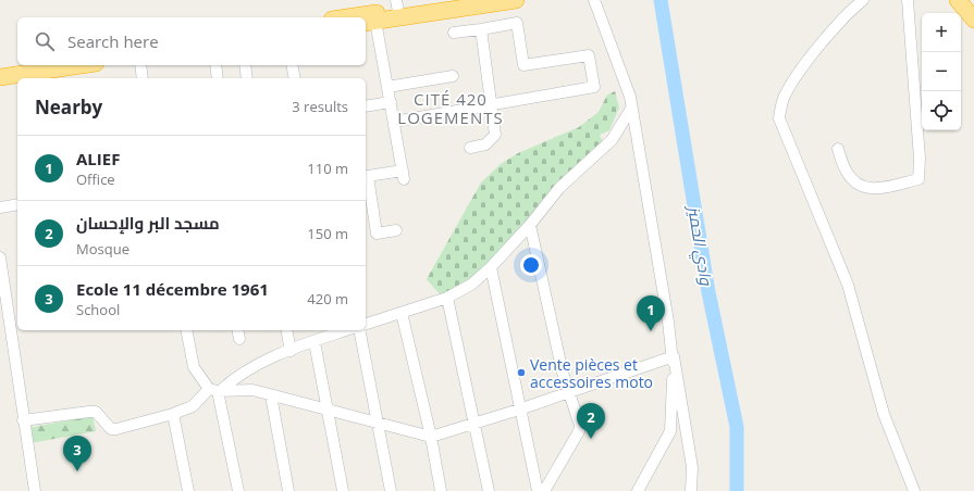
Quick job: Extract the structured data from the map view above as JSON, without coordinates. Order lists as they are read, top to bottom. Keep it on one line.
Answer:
{"districts":["CITÉ 420 LOGEMENTS"],"water":["وادي الحميز"],"places":["Vente pièces et accessoires moto"],"page":{"map_buttons":["+","−"],"search":"Search here","heading":["Nearby","3 results"],"list":[{"mark":"1","name":"ALIEF","note":"Office","value":"110 m"},{"mark":"2","name":"مسجد البر والإحسان","note":"Mosque","value":"150 m"},{"mark":"3","name":"Ecole 11 décembre 1961","note":"School","value":"420 m"}],"pins":["1","2","3"]}}
